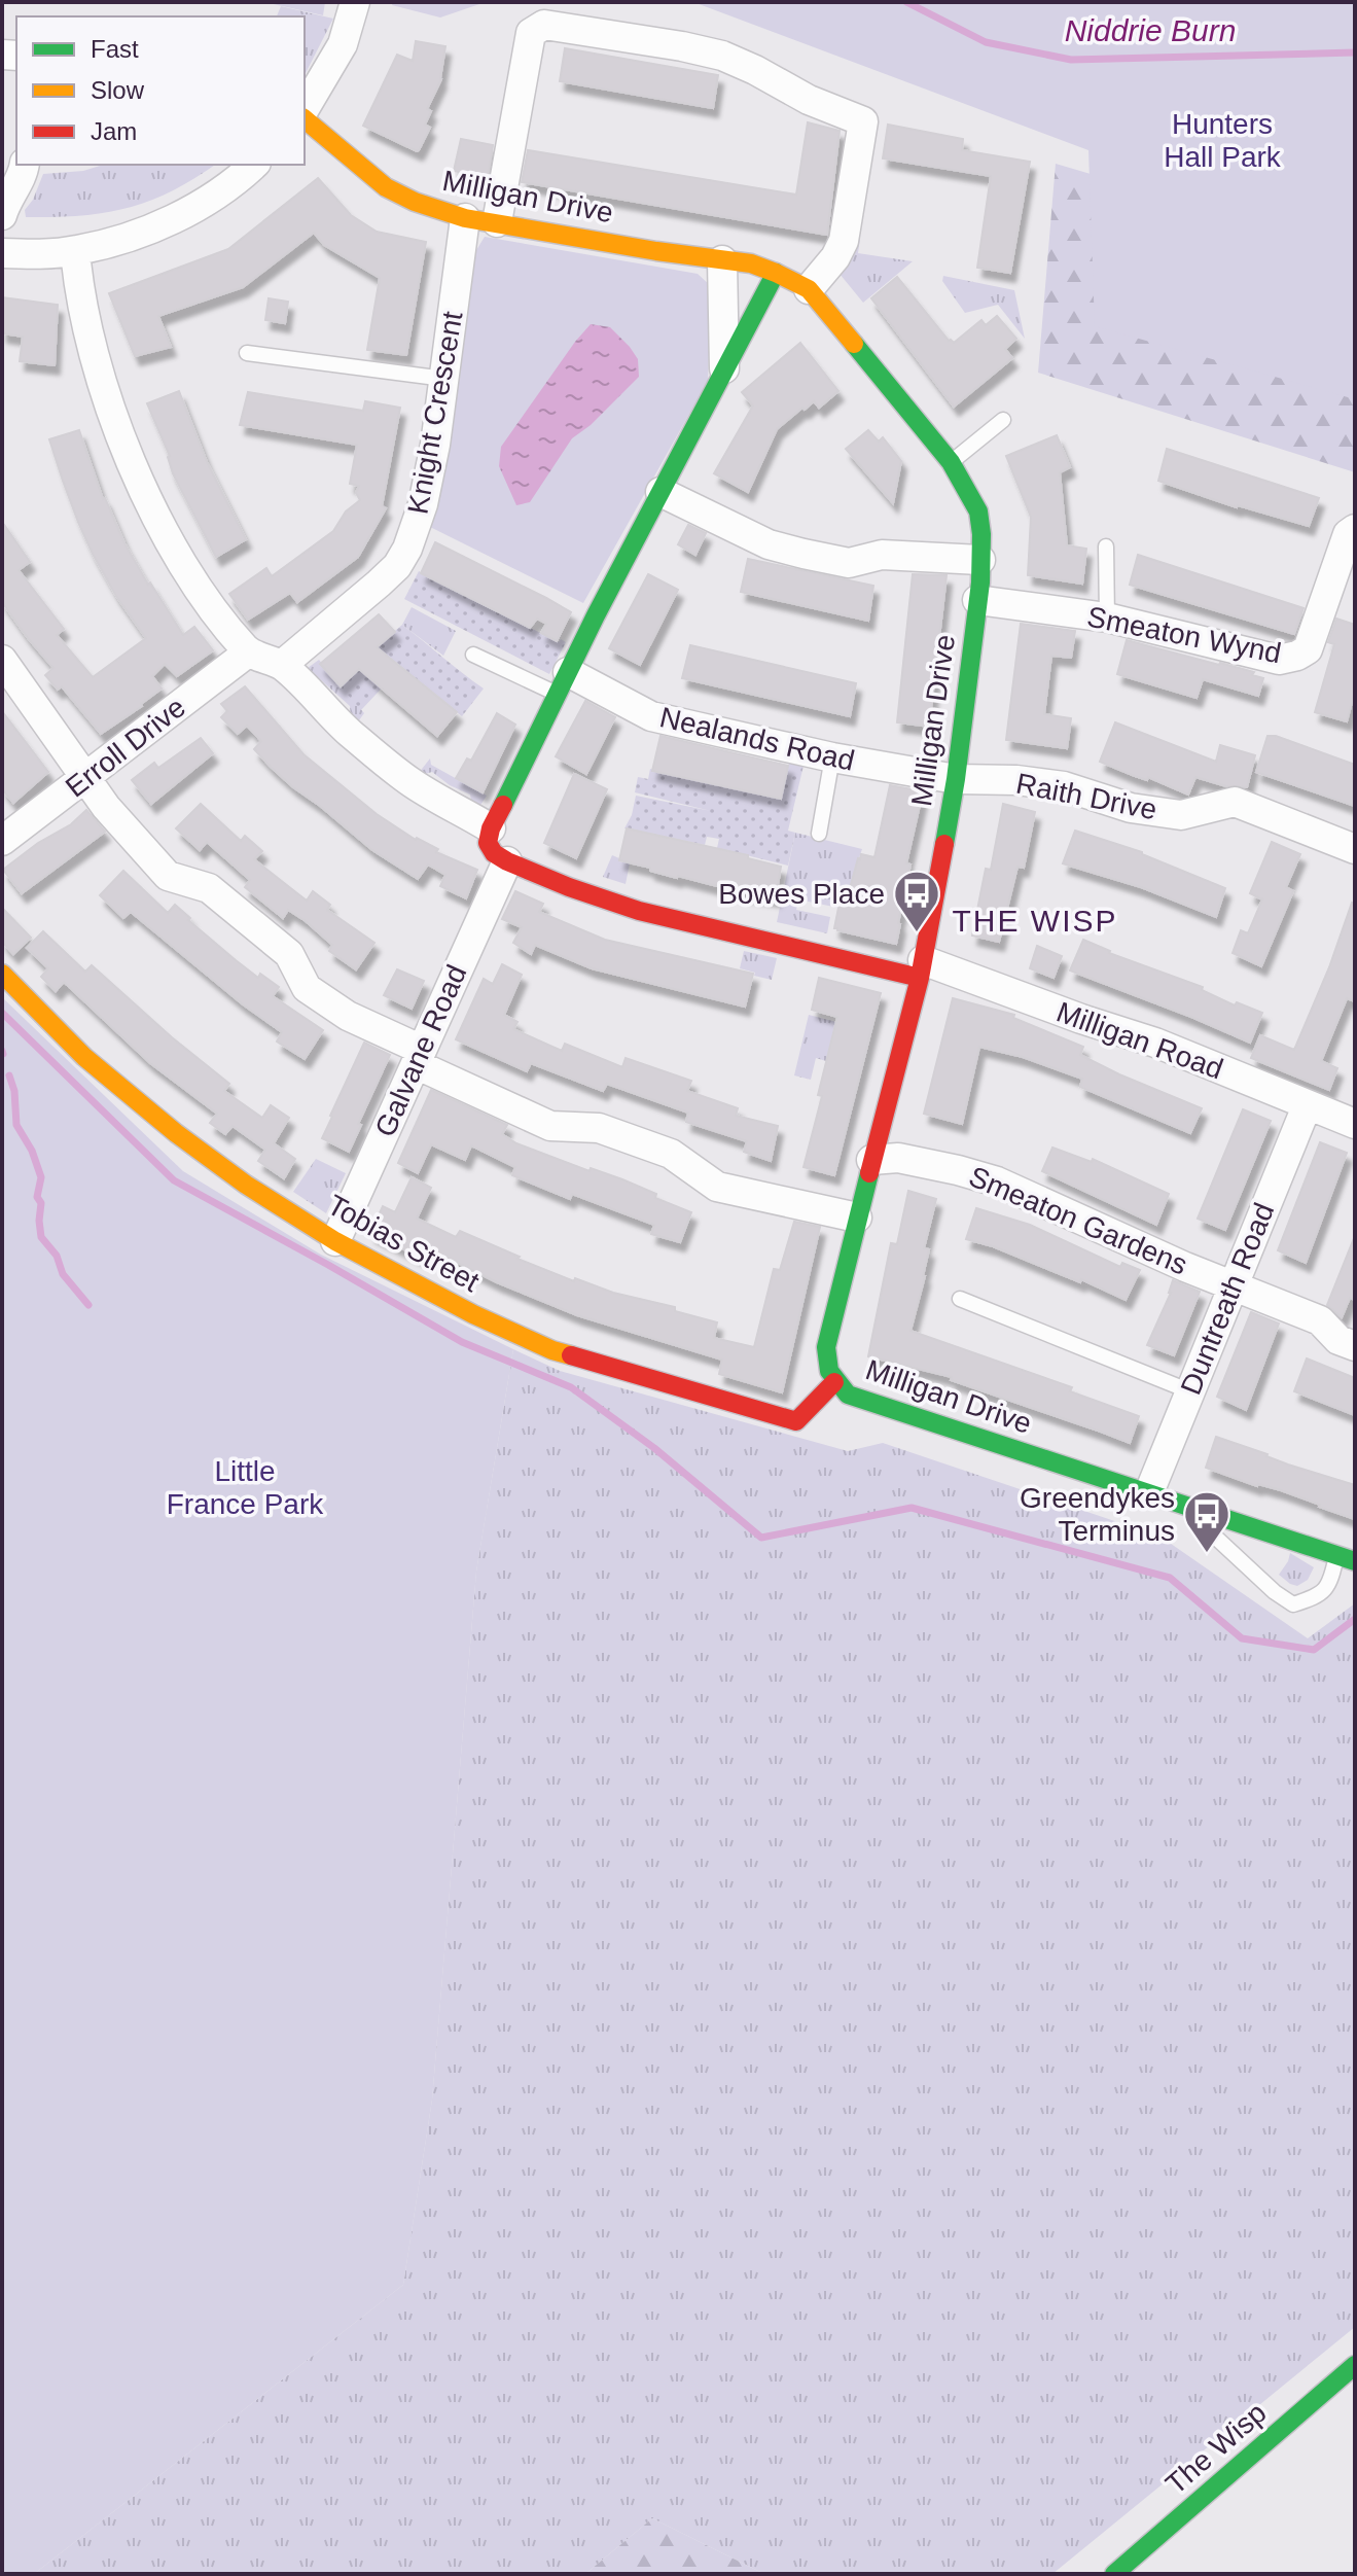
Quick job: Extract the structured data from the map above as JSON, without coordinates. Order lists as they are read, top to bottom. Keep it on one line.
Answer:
{"streets":{"street":["Milligan Drive","Knight Crescent","Smeaton Wynd","Nealands Road","Erroll Drive","Raith Drive","Milligan Road","Galvane Road","Smeaton Gardens","Tobias Street","Duntreath Road","The Wisp"]},"crossings":[["Milligan Drive","Knight Crescent"],["Milligan Drive","Smeaton Wynd"],["Milligan Drive","Nealands Road"],["Milligan Drive","Raith Drive"],["Milligan Drive","Milligan Road"],["Milligan Drive","Smeaton Gardens"],["Milligan Drive","Tobias Street"],["Milligan Drive","Duntreath Road"],["Nealands Road","Raith Drive"],["Milligan Road","Duntreath Road"],["Galvane Road","Tobias Street"],["Smeaton Gardens","Duntreath Road"]],"districts":["THE WISP"],"water":["Niddrie Burn"],"parks":["Hunters Hall Park","Little France Park"],"places":{"bus stop":["Bowes Place","Greendykes Terminus"]},"legend":["Fast","Slow","Jam"]}
